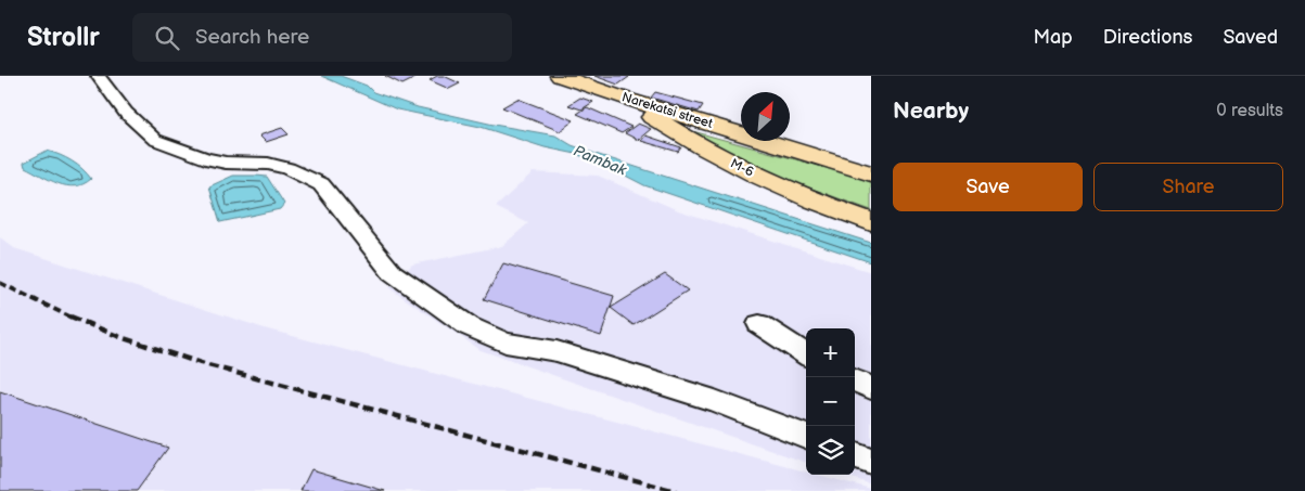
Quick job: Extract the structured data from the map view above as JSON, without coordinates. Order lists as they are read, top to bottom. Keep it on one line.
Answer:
{"streets":{"highway":["Narekatsi street","M-6"]},"crossings":[["Narekatsi street","M-6"]],"water":["Pambak"],"north":"top right","page":{"header":"Strollr","search":"Search here","nav":["Map","Directions","Saved"],"heading":["Nearby","0 results"],"buttons":["Save","Share"],"map_buttons":["+","−"]}}
